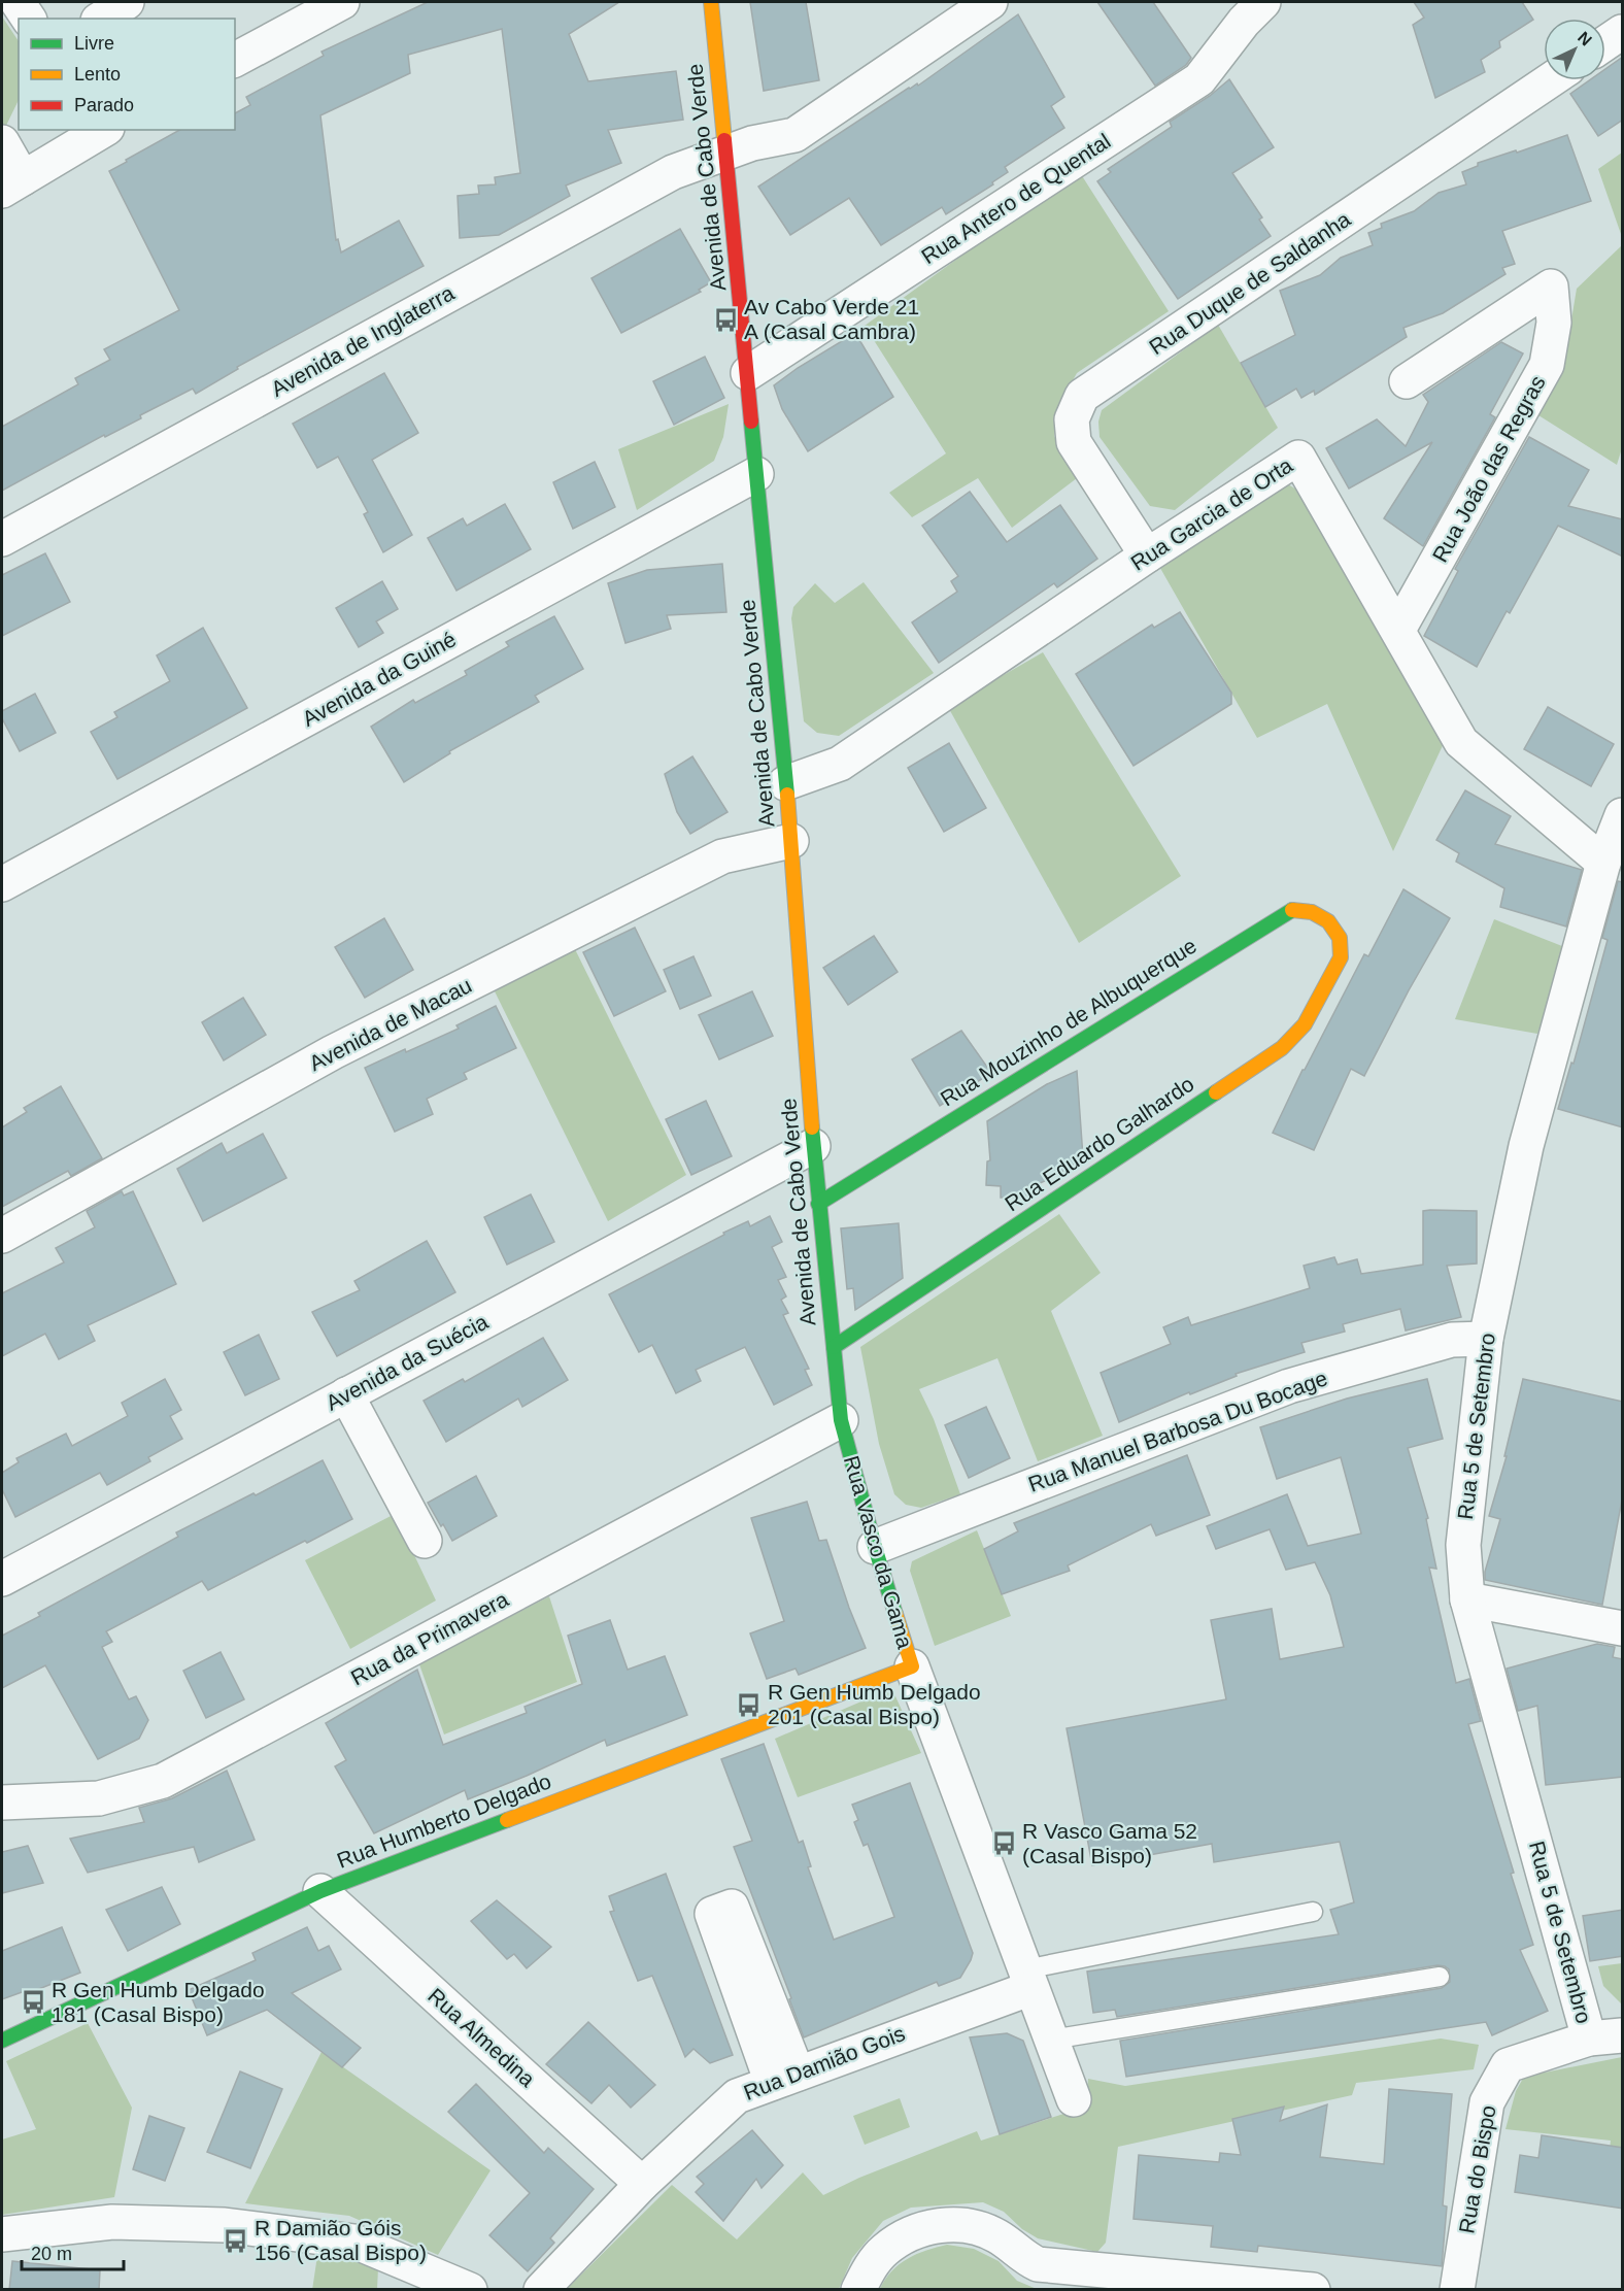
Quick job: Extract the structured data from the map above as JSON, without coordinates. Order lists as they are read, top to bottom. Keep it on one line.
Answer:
{"streets":{"street":["Avenida de Cabo Verde","Rua Antero de Quental","Rua Duque de Saldanha","Avenida de Inglaterra","Rua João das Regras","Rua Garcia de Orta","Avenida da Guiné","Rua Mouzinho de Albuquerque","Avenida de Macau","Rua Eduardo Galhardo","Avenida da Suécia","Rua 5 de Setembro","Rua Manuel Barbosa Du Bocage","Rua Vasco da Gama","Rua da Primavera","Rua Humberto Delgado","Rua Almedina","Rua Damião Gois","Rua do Bispo"]},"crossings":[["Avenida de Cabo Verde","Rua Antero de Quental"],["Avenida de Cabo Verde","Avenida de Inglaterra"],["Avenida de Cabo Verde","Rua Garcia de Orta"],["Avenida de Cabo Verde","Avenida da Guiné"],["Avenida de Cabo Verde","Rua Mouzinho de Albuquerque"],["Avenida de Cabo Verde","Avenida de Macau"],["Avenida de Cabo Verde","Rua Eduardo Galhardo"],["Avenida de Cabo Verde","Avenida da Suécia"],["Avenida de Cabo Verde","Rua Vasco da Gama"],["Avenida de Cabo Verde","Rua da Primavera"],["Rua Duque de Saldanha","Rua Garcia de Orta"],["Rua João das Regras","Rua Garcia de Orta"],["Rua Garcia de Orta","Rua 5 de Setembro"],["Rua Mouzinho de Albuquerque","Rua Eduardo Galhardo"],["Rua 5 de Setembro","Rua Manuel Barbosa Du Bocage"],["Rua 5 de Setembro","Rua do Bispo"],["Rua Manuel Barbosa Du Bocage","Rua Vasco da Gama"],["Rua Vasco da Gama","Rua da Primavera"],["Rua Vasco da Gama","Rua Humberto Delgado"],["Rua Vasco da Gama","Rua Damião Gois"],["Rua Humberto Delgado","Rua Almedina"],["Rua Almedina","Rua Damião Gois"]],"places":{"bus stop":["Av Cabo Verde 21 A (Casal Cambra)","R Gen Humb Delgado 201 (Casal Bispo)","R Vasco Gama 52 (Casal Bispo)","R Gen Humb Delgado 181 (Casal Bispo)","R Damião Góis 156 (Casal Bispo)"]},"legend":["Livre","Lento","Parado"],"scale_bar":"20 m","north":"top right"}
